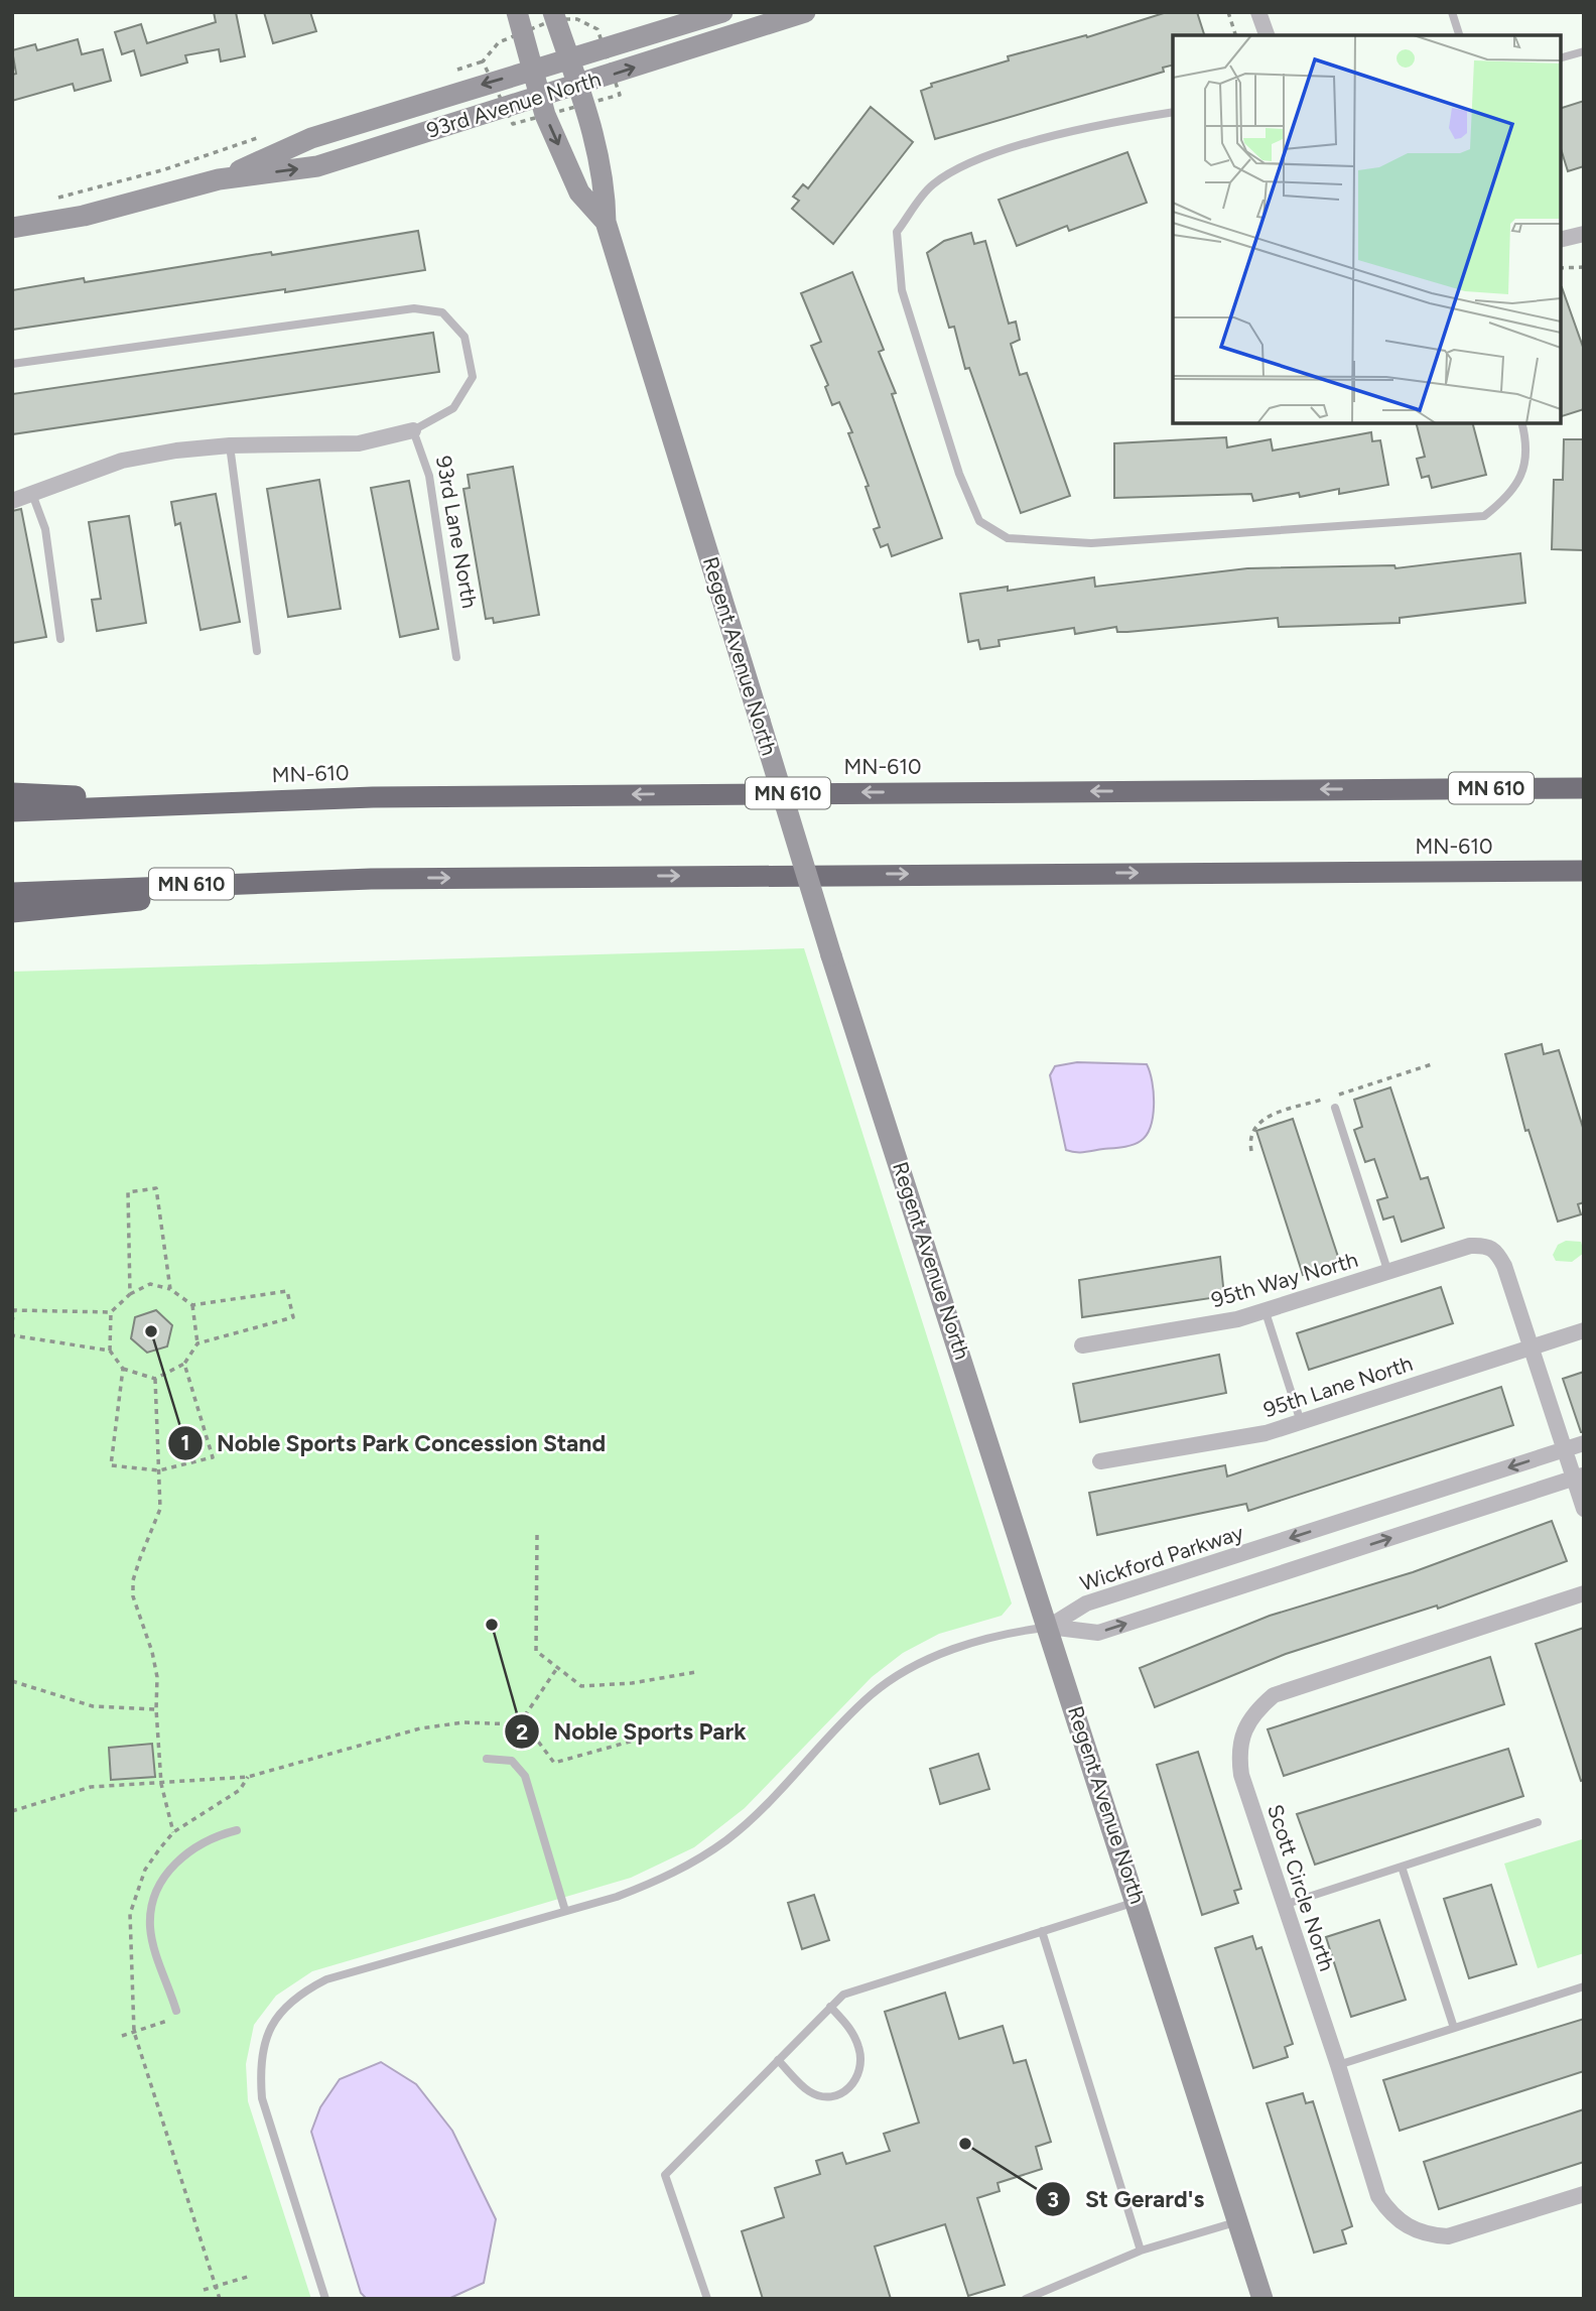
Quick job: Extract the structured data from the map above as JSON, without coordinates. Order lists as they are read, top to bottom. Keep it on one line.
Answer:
{"streets":{"highway":["MN-610","MN 610"],"street":["93rd Avenue North","Regent Avenue North","95th Way North","95th Lane North","Wickford Parkway","Scott Circle North"],"lane":["93rd Lane North"]},"crossings":[["93rd Avenue North","Regent Avenue North"],["Regent Avenue North","Wickford Parkway"],["95th Way North","95th Lane North"]],"places":["Noble Sports Park Concession Stand","Noble Sports Park","St Gerard's"]}
